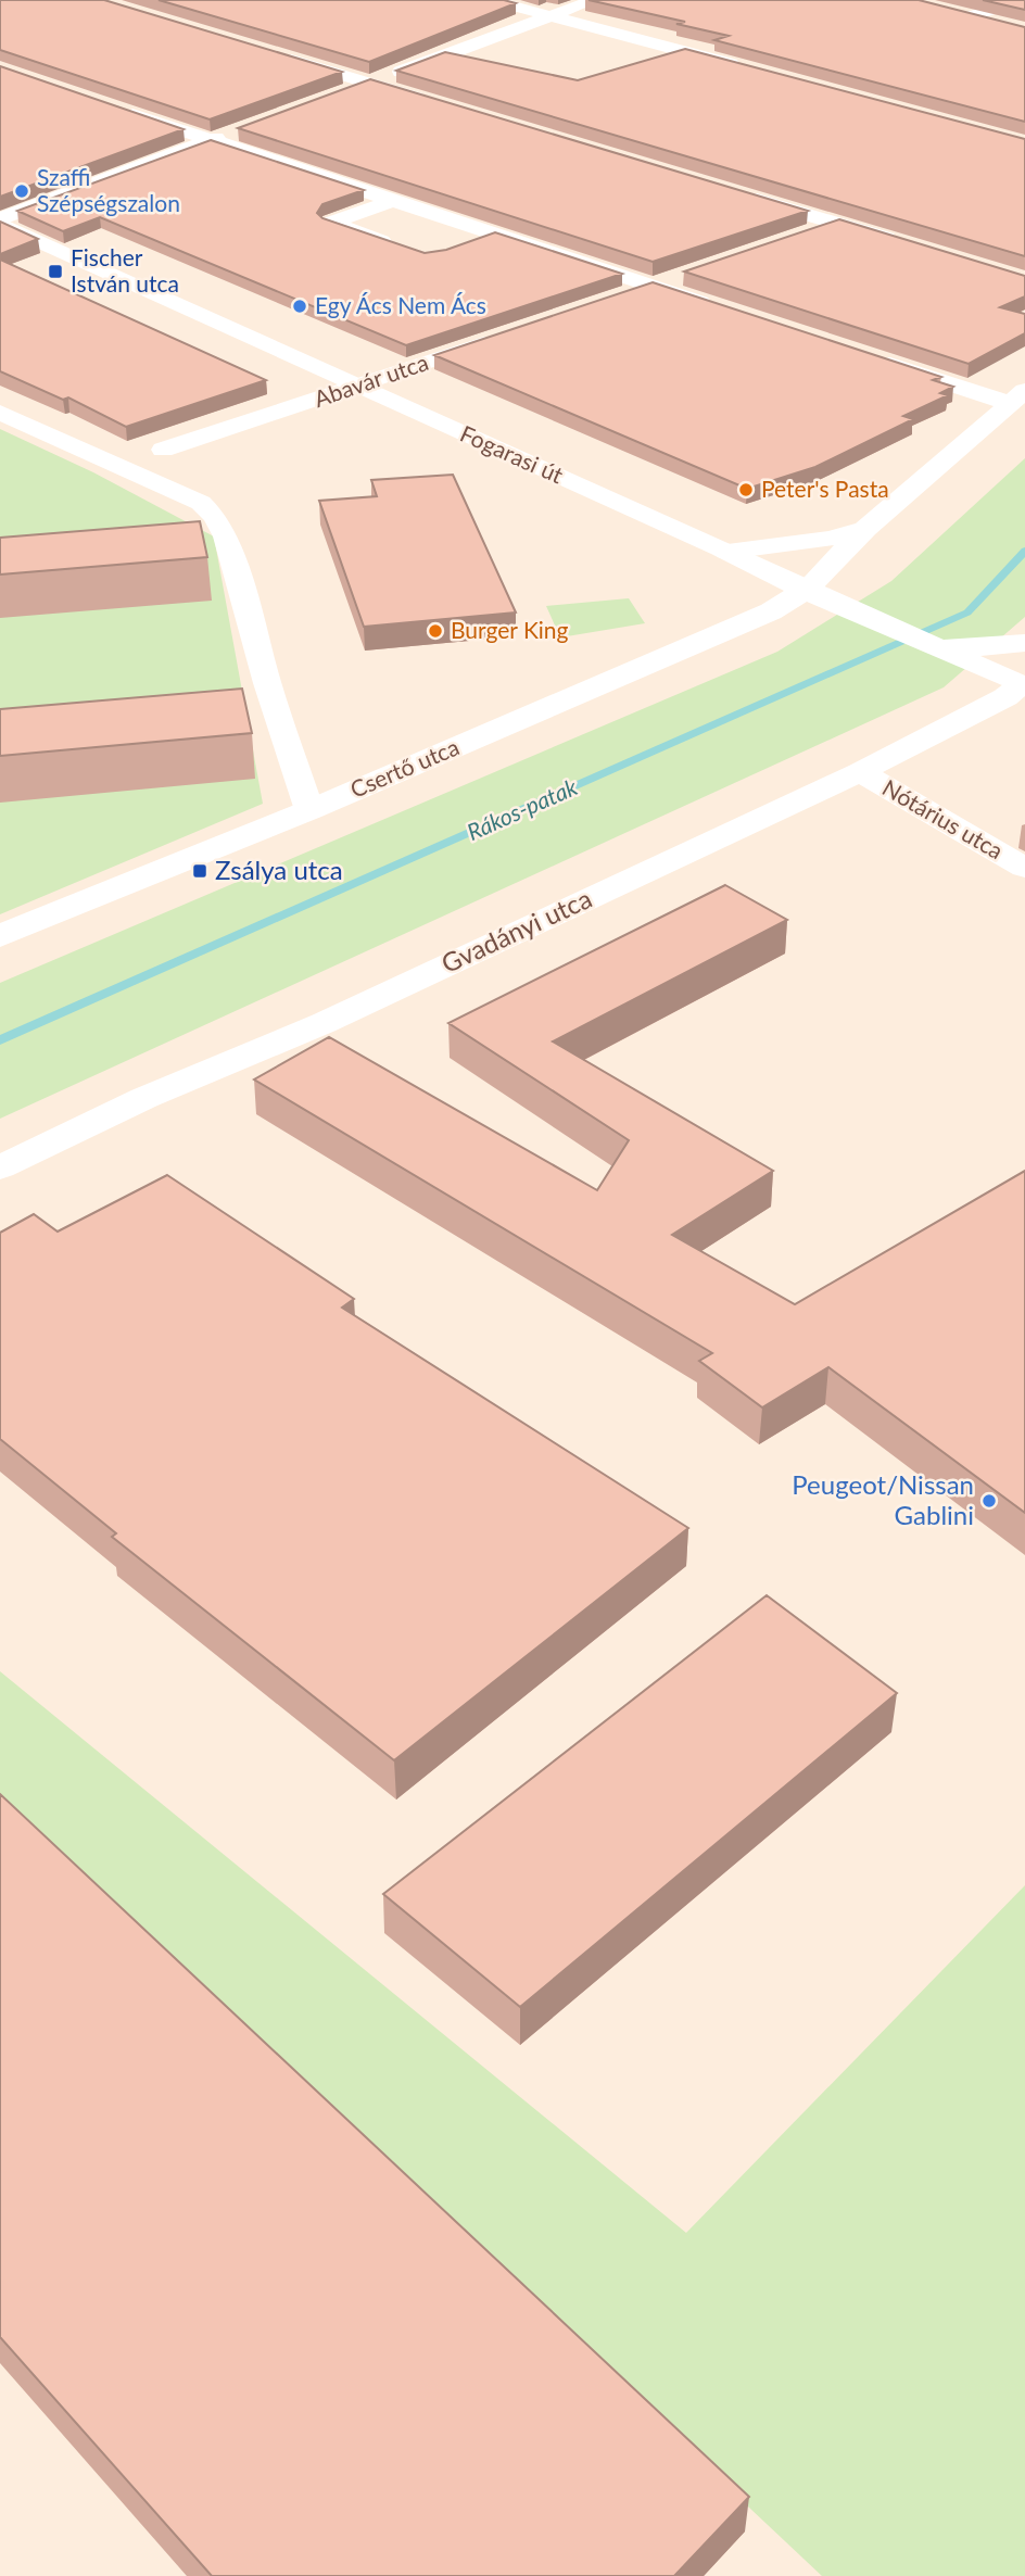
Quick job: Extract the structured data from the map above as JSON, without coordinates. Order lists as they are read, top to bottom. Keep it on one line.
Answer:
{"streets":{"main road":["Fogarasi út","Csertő utca"],"street":["Abavár utca","Nótárius utca","Gvadányi utca"]},"crossings":[["Abavár utca","Fogarasi út"],["Fogarasi út","Csertő utca"],["Fogarasi út","Gvadányi utca"],["Nótárius utca","Gvadányi utca"]],"water":["Rákos-patak"],"places":{"other":["Szaffi Szépségszalon","Egy Ács Nem Ács","Peter's Pasta","Burger King","Peugeot/Nissan Gablini"],"transit":["Fischer István utca","Zsálya utca"]}}
